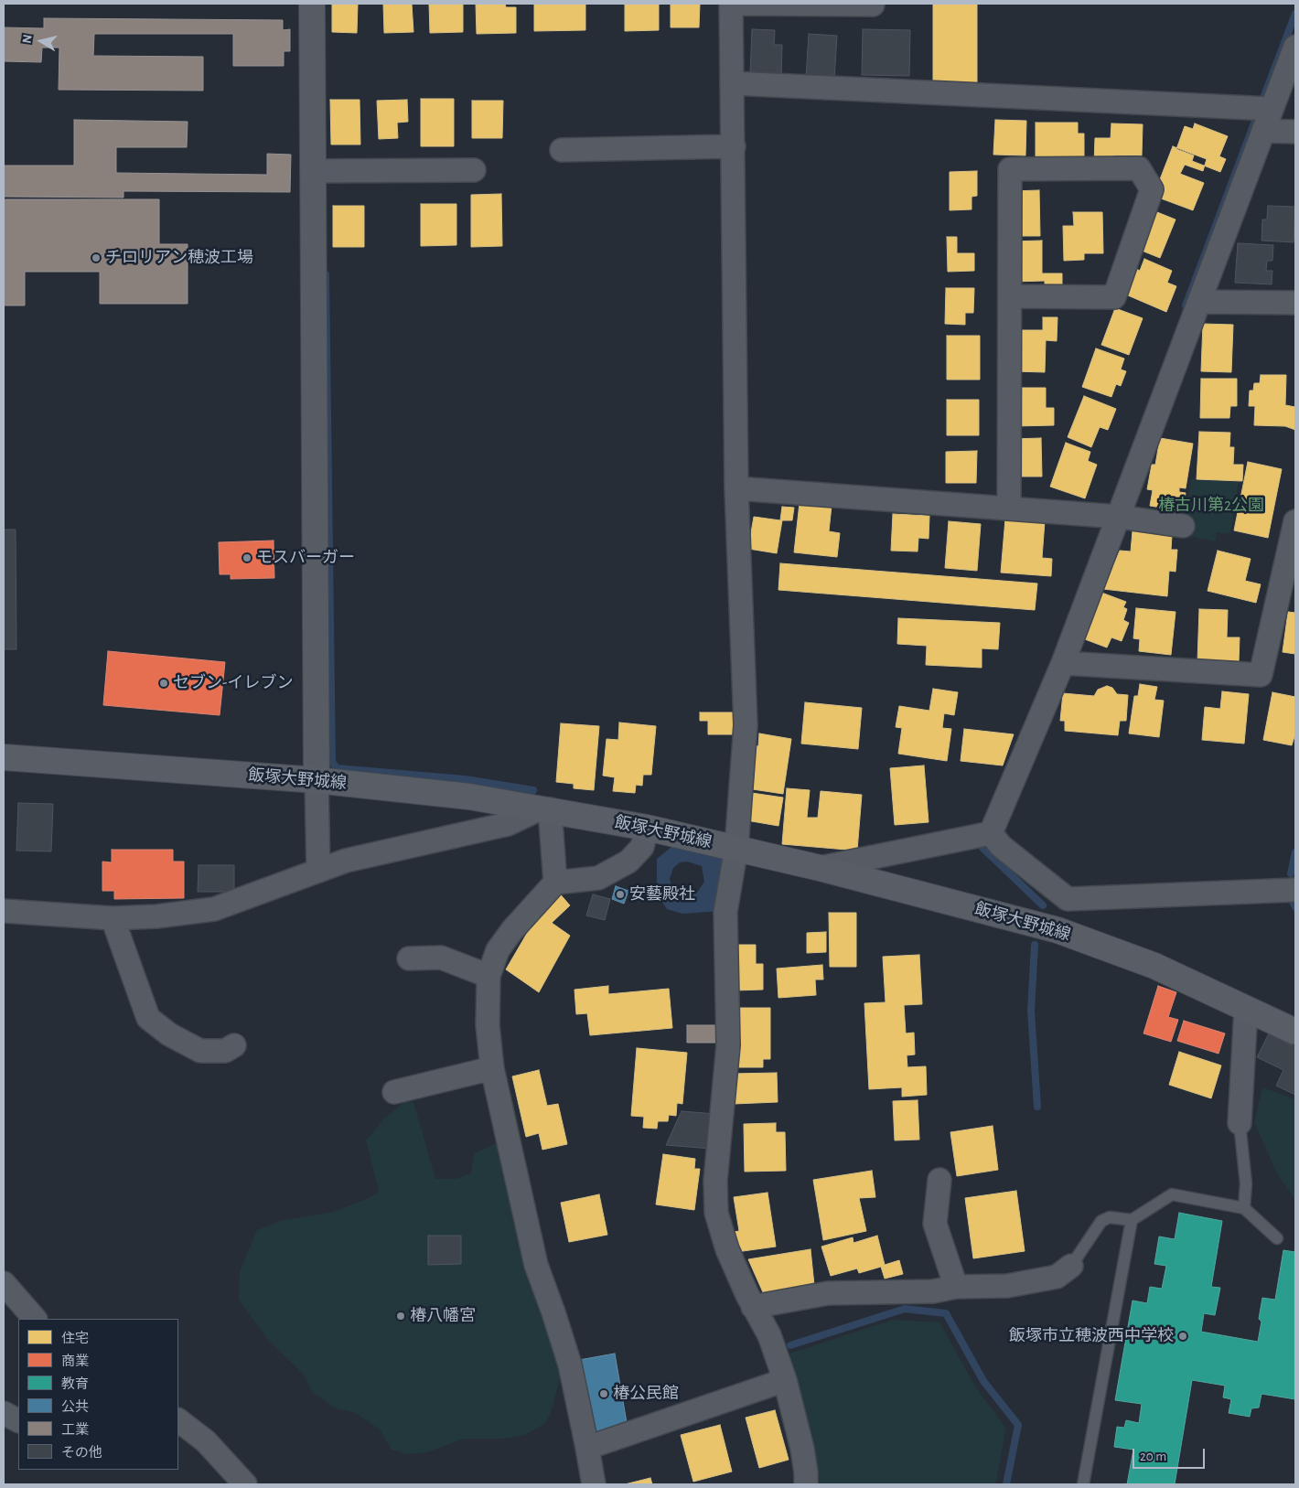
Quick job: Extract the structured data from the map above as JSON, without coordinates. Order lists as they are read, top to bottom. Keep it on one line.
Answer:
{"streets":{"main road":["飯塚大野城線"]},"parks":["椿古川第2公園"],"places":["チロリアン穂波工場","モスバーガー","セブン-イレブン","安藝殿社","椿八幡宮","飯塚市立穂波西中学校","椿公民館"],"legend":["住宅","商業","教育","公共","工業","その他"],"scale_bar":"20 m","north":"left"}
